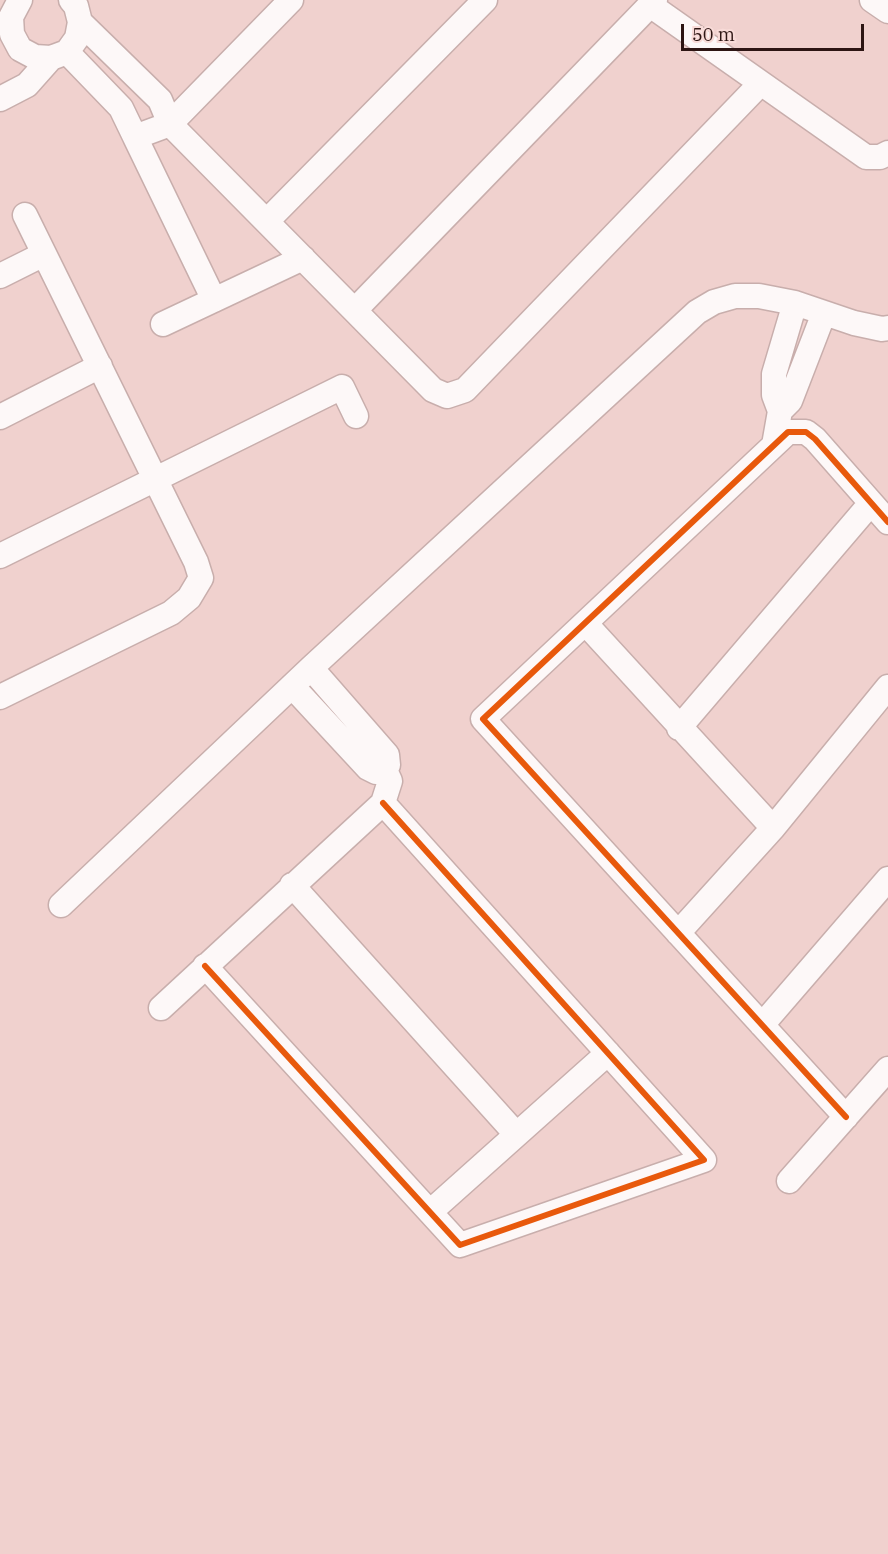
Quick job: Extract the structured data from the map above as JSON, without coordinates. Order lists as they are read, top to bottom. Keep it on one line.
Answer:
{"scale_bar":"50 m"}
